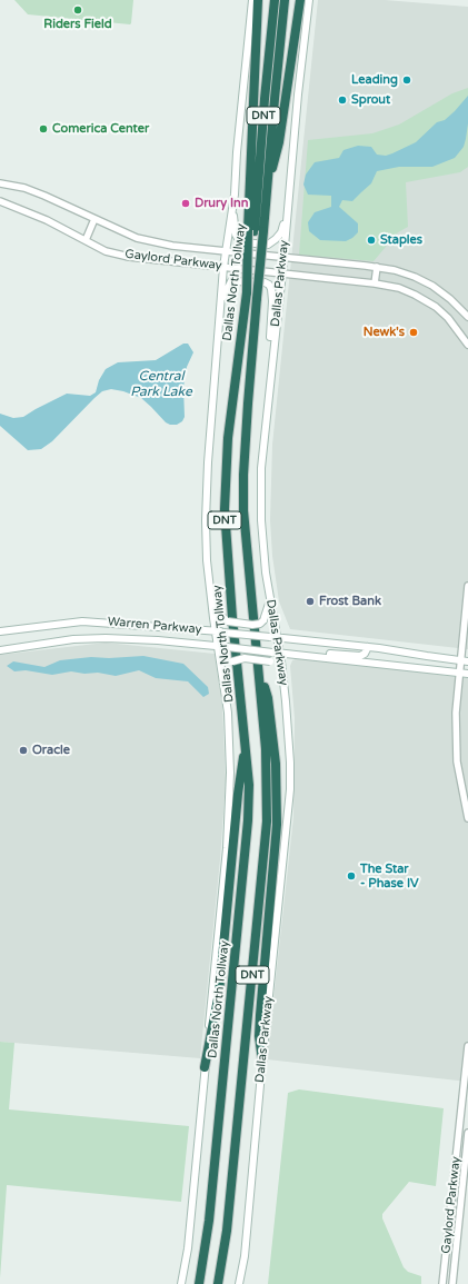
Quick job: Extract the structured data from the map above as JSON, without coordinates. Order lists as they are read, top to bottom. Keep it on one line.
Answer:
{"streets":{"highway":["DNT","Dallas North Tollway"],"main road":["Dallas Parkway","Warren Parkway"],"street":["Gaylord Parkway"]},"crossings":[["Gaylord Parkway","Dallas Parkway"],["Dallas Parkway","Warren Parkway"]],"water":["Central Park Lake"],"places":["Riders Field","Leading","Sprout","Comerica Center","Drury Inn","Staples","Newk's","Frost Bank","Oracle","The Star - Phase IV"]}
